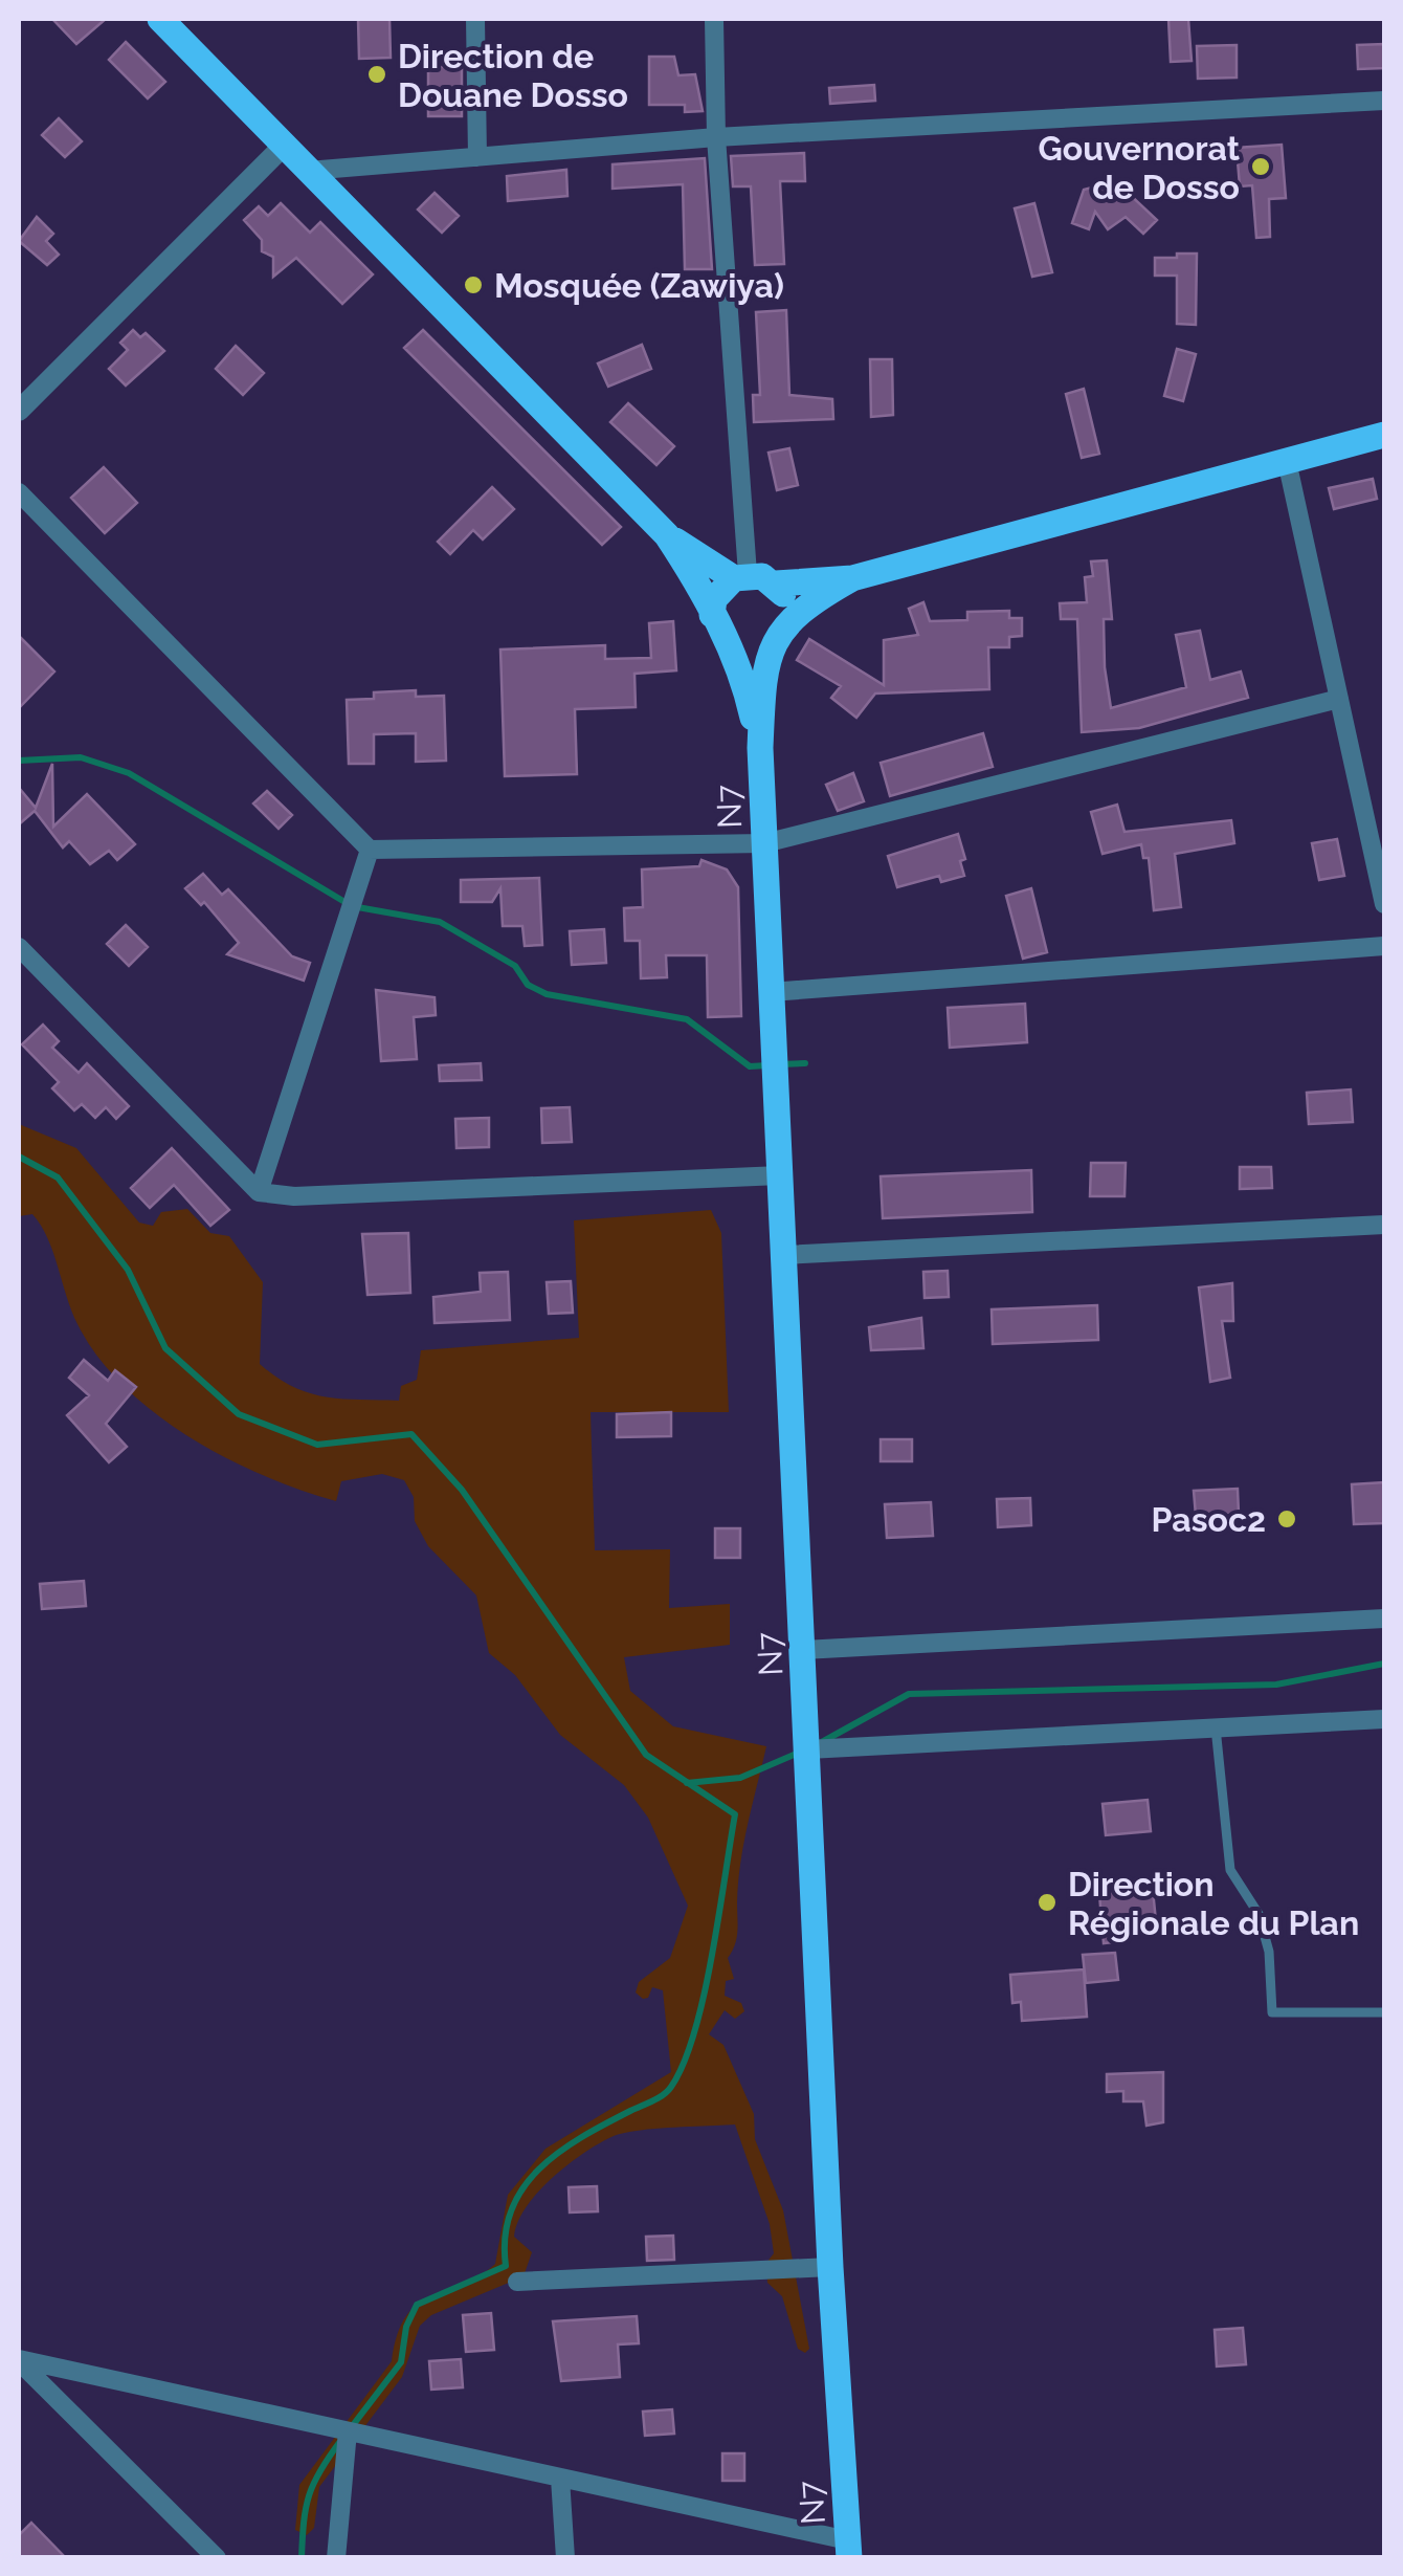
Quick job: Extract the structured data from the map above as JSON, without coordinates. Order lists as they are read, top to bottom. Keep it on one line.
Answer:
{"streets":{"main road":["N7"]},"places":["Direction de Douane Dosso","Gouvernorat de Dosso","Mosquée (Zawiya)","Pasoc2","Direction Régionale du Plan"]}
